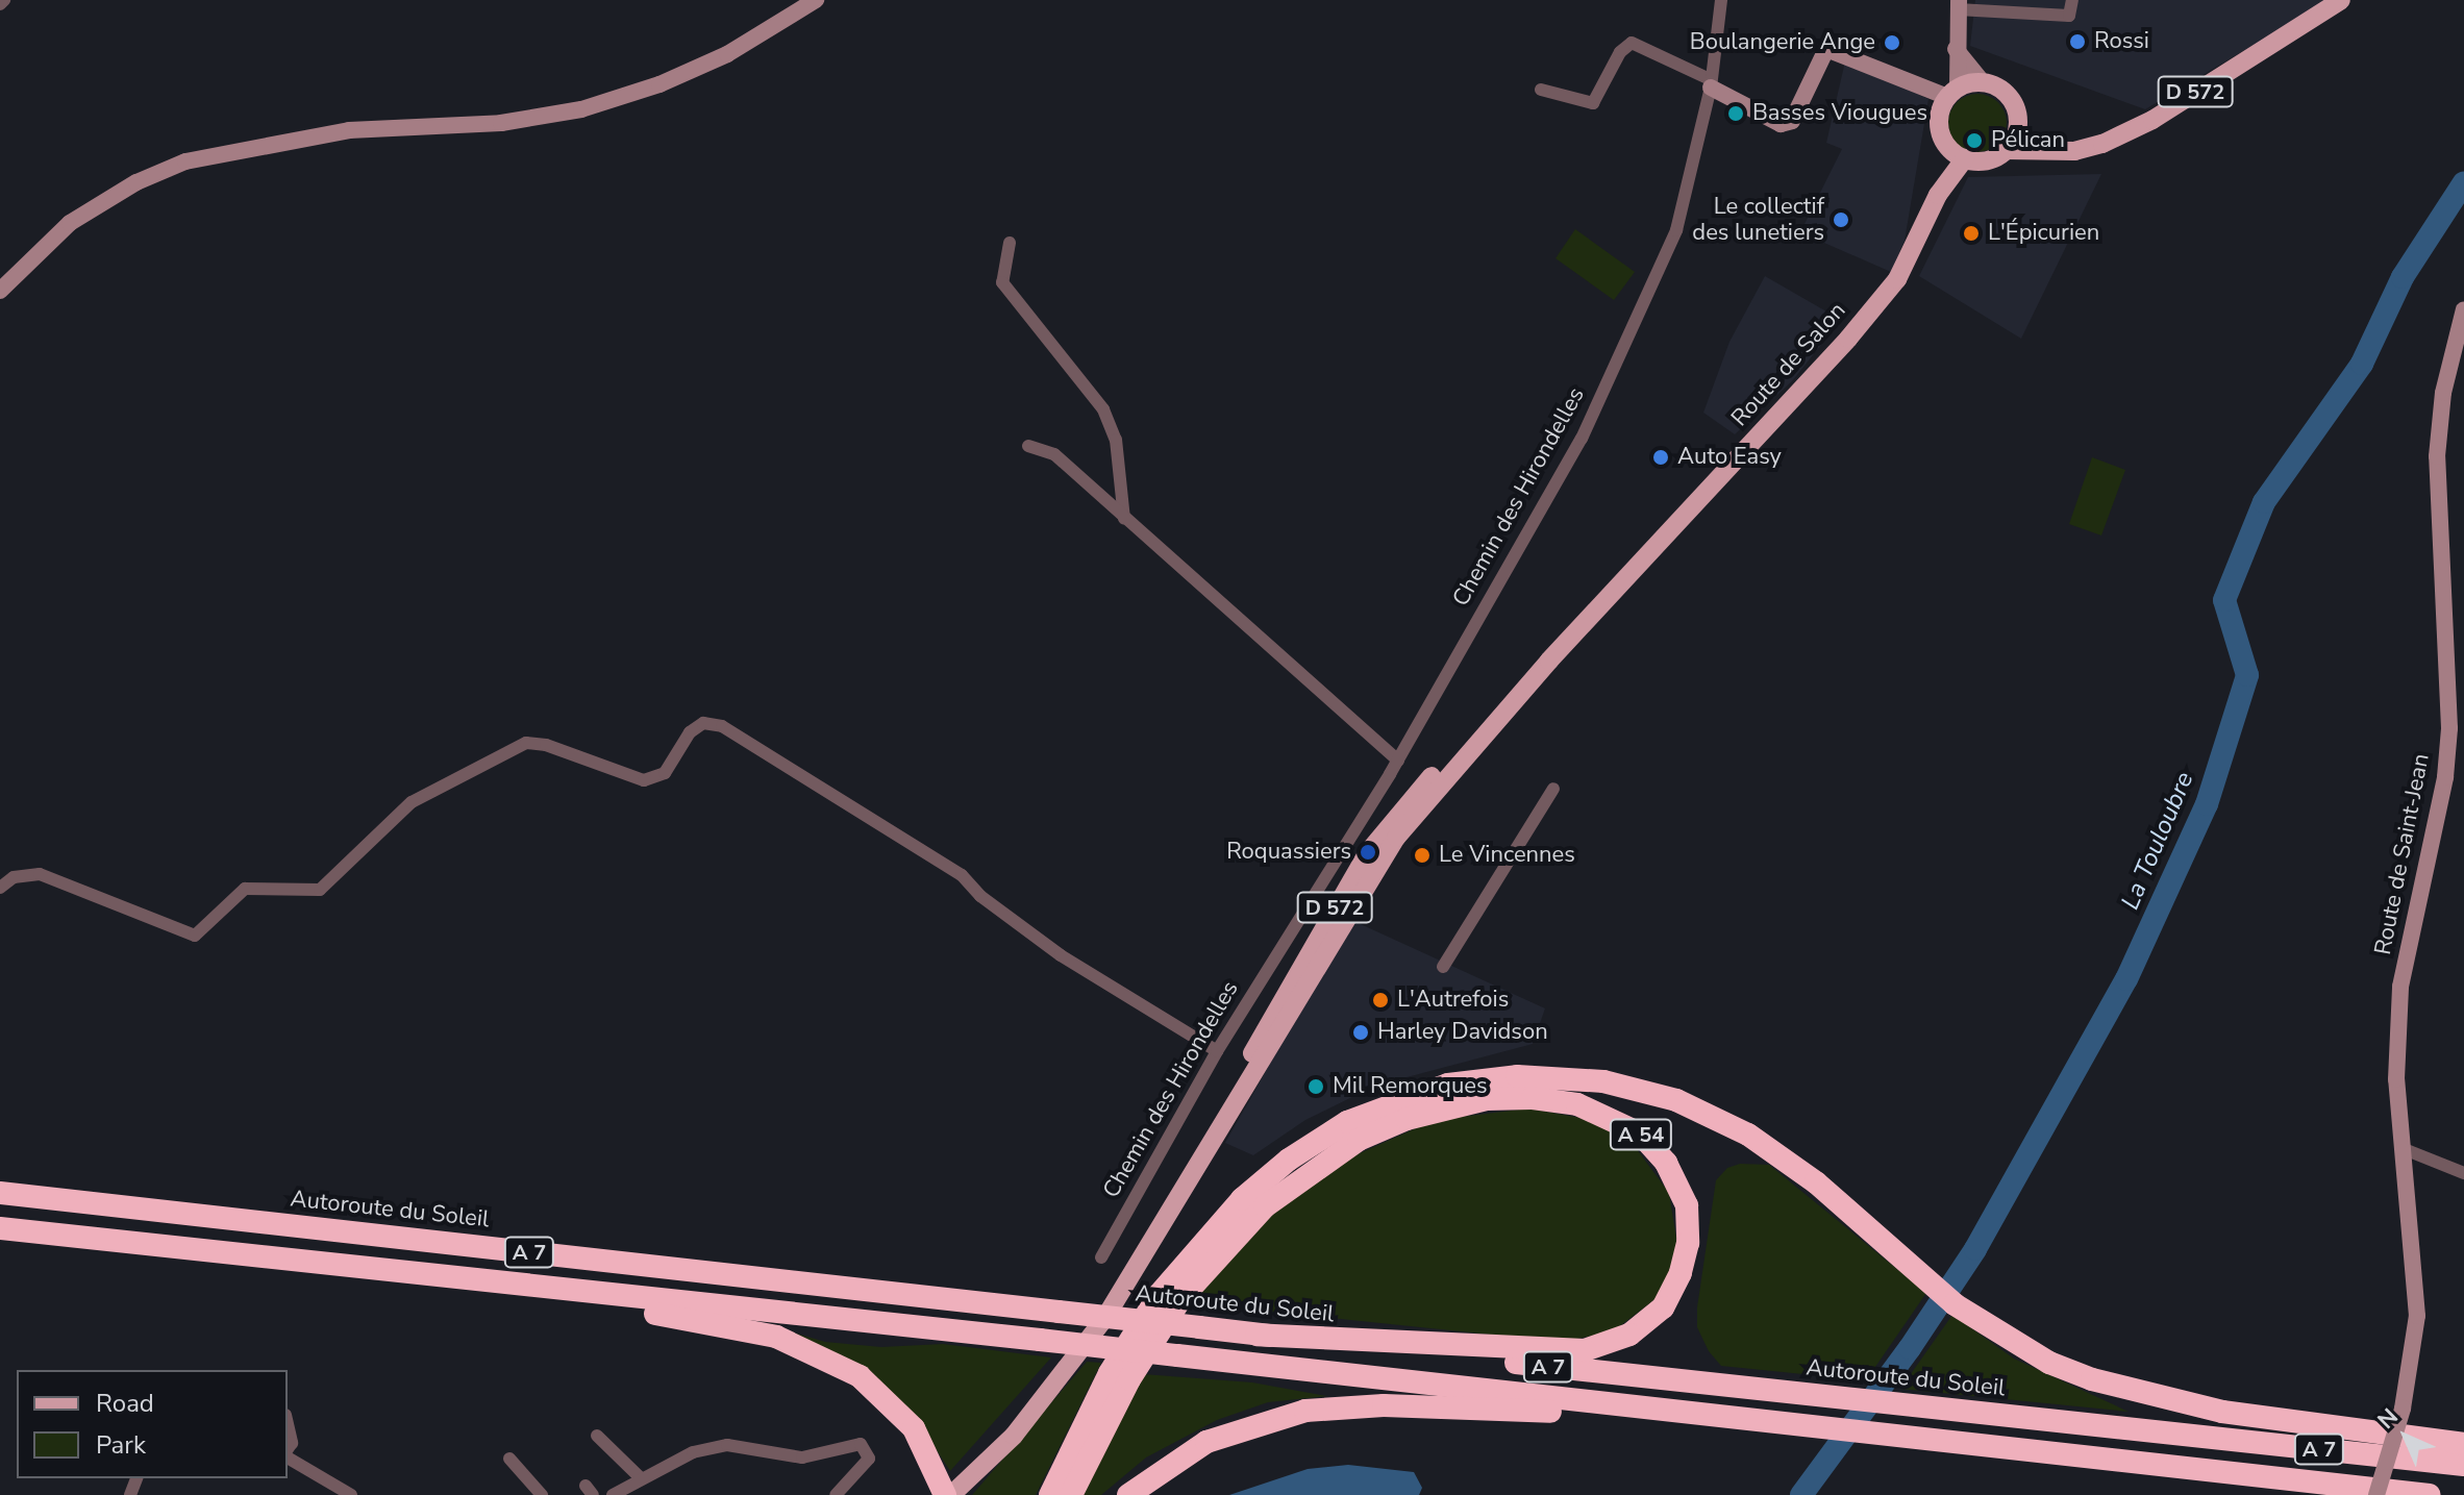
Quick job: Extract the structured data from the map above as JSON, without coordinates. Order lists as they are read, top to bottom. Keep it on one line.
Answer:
{"streets":{"highway":["A 54","Autoroute du Soleil","A 7"],"main road":["D 572","Route de Salon"],"street":["Chemin des Hirondelles","Route de Saint-Jean"]},"crossings":[["D 572","Route de Salon"],["A 54","Autoroute du Soleil"]],"water":["La Touloubre"],"places":["Rossi","Boulangerie Ange","Basses Viougues","Pélican","Le collectif des lunetiers","L'Épicurien","Auto Easy","Roquassiers","Le Vincennes","L'Autrefois","Harley Davidson","Mil Remorques"],"legend":["Road","Park"],"north":"top left"}
